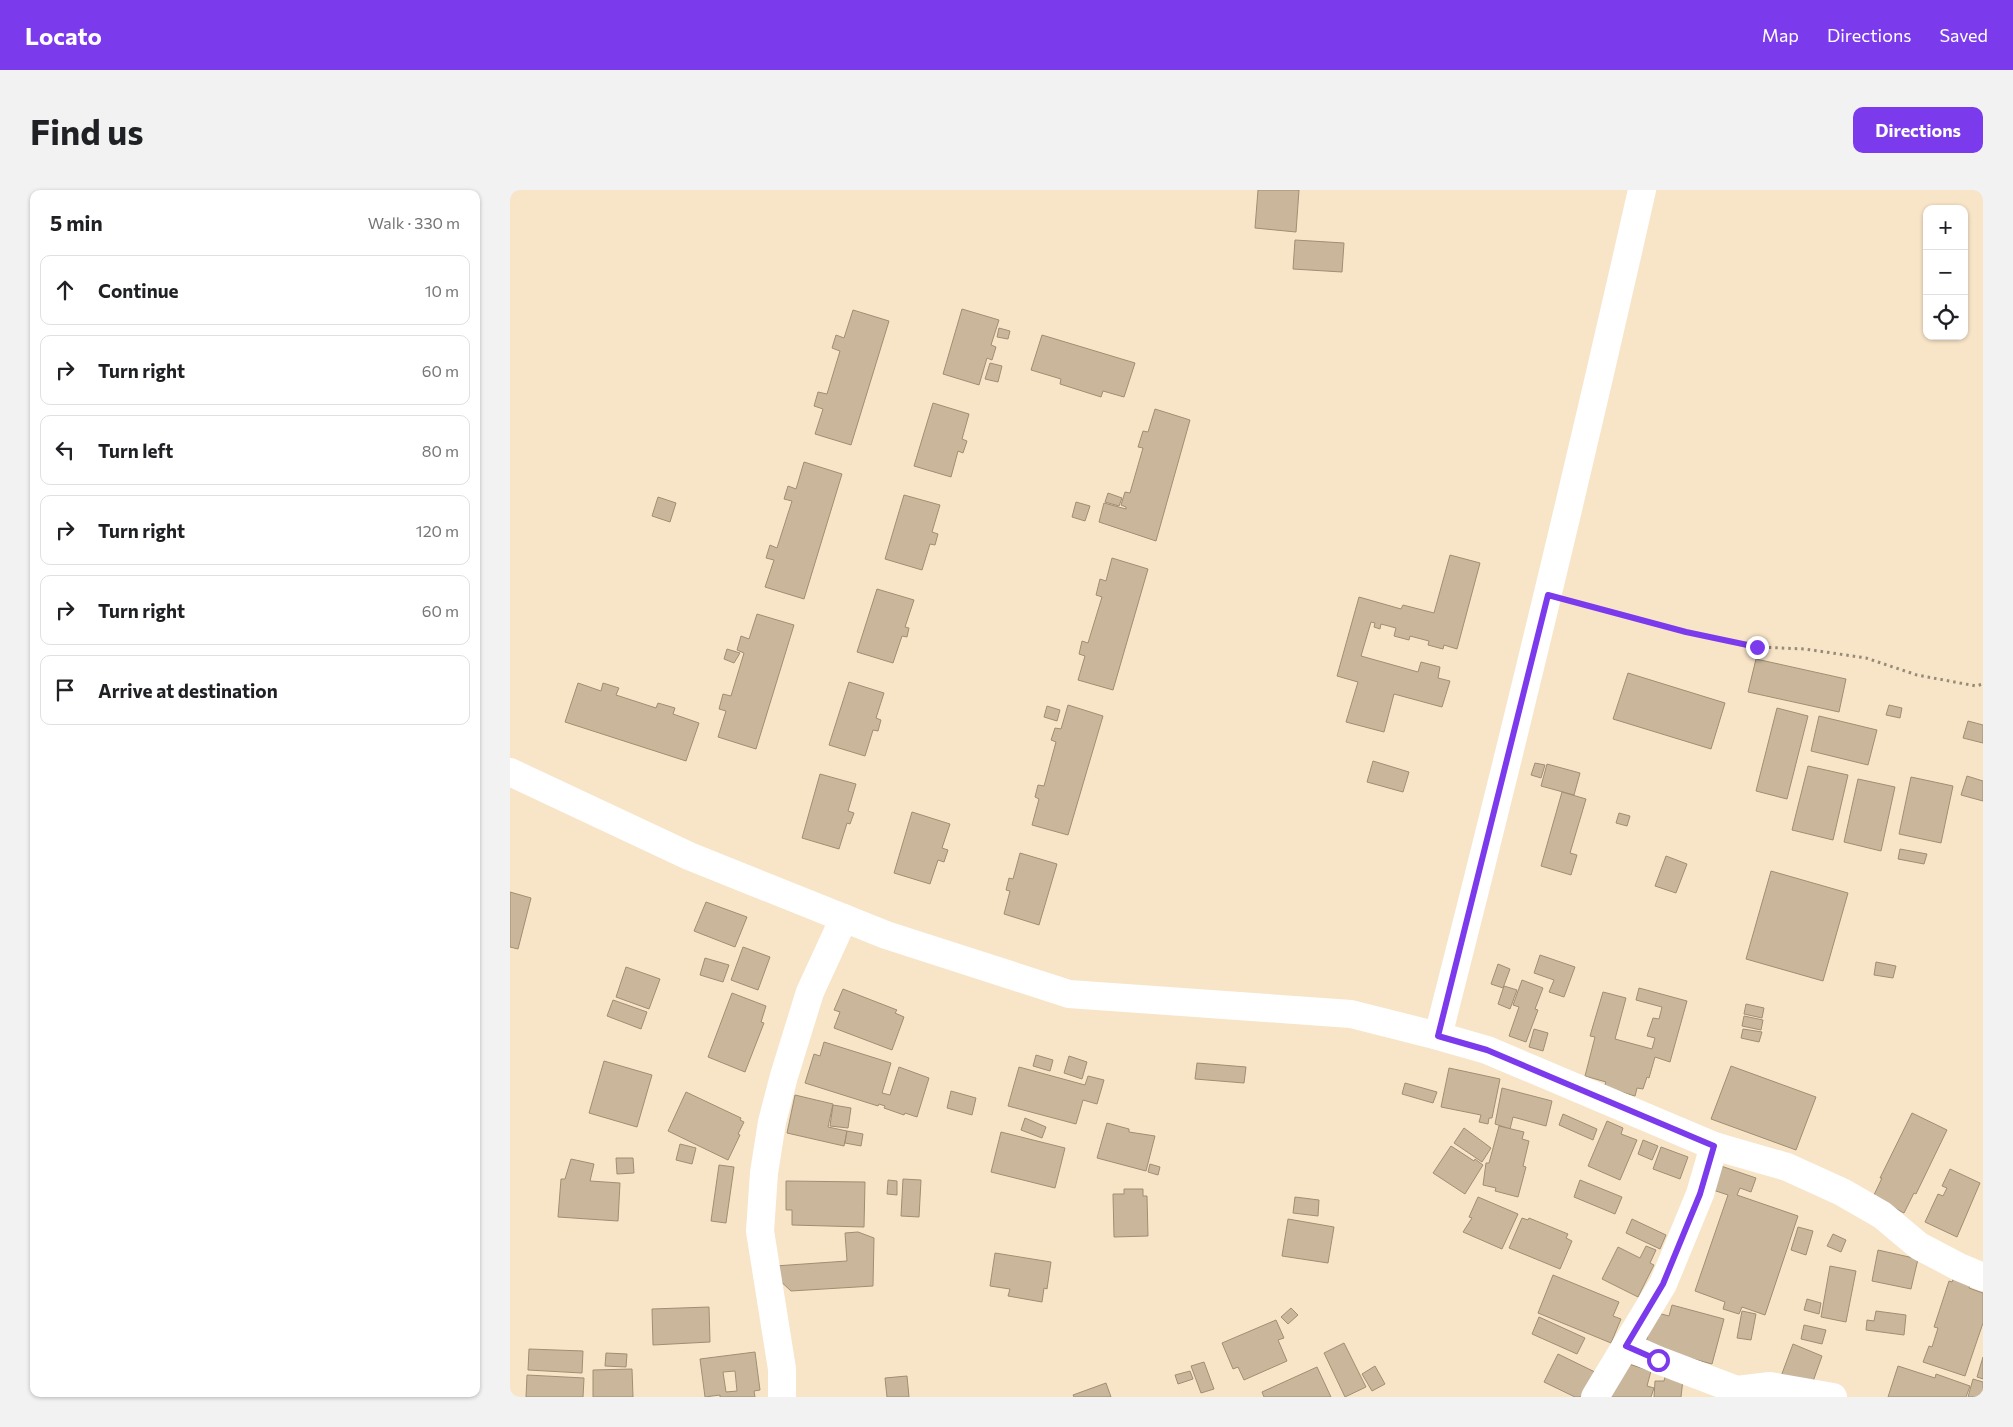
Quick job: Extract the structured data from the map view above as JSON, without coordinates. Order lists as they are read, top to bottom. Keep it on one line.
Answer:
{"page":{"header":"Locato","nav":["Map","Directions","Saved"],"buttons":"Directions","title":"Find us","heading":["5 min","Walk · 330 m"],"map_buttons":["+","−"],"list":[["Continue","10 m"],["Turn right","60 m"],["Turn left","80 m"],["Turn right","120 m"],["Turn right","60 m"],"Arrive at destination"]}}
